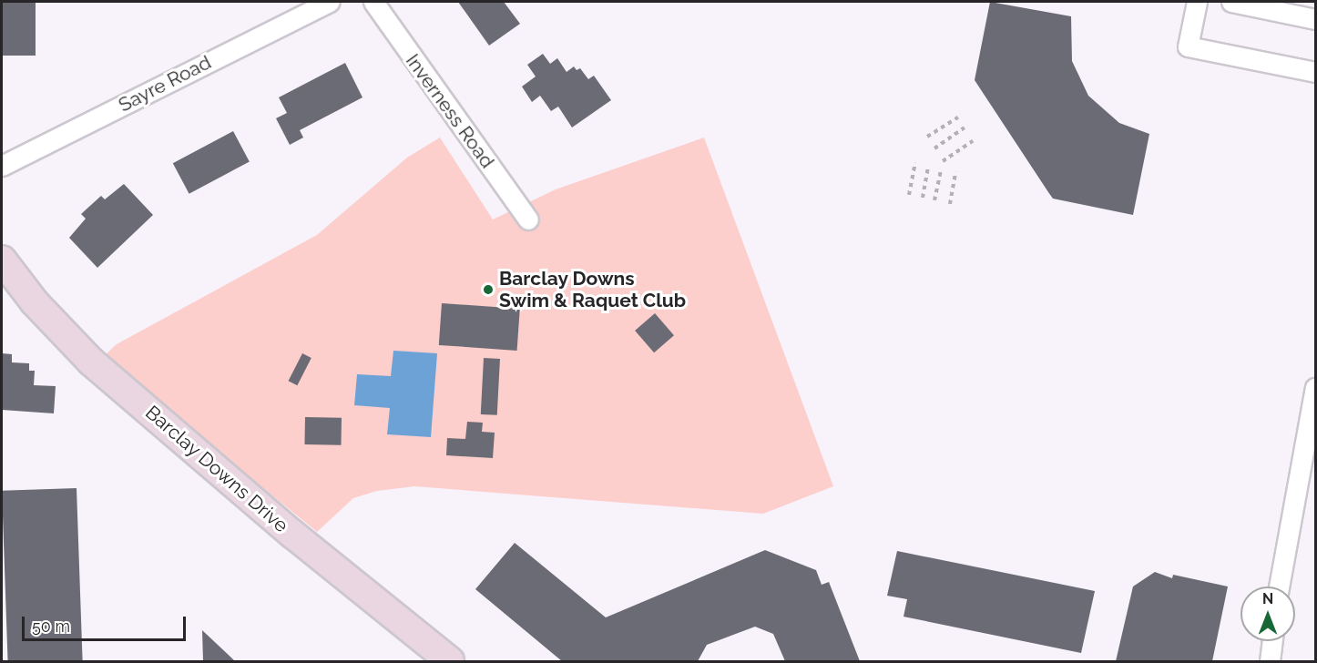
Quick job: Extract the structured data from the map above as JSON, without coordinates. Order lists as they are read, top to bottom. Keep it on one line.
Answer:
{"streets":{"street":["Sayre Road","Inverness Road","Barclay Downs Drive"]},"places":["Barclay Downs Swim & Raquet Club"],"scale_bar":"50 m","north":"top"}
